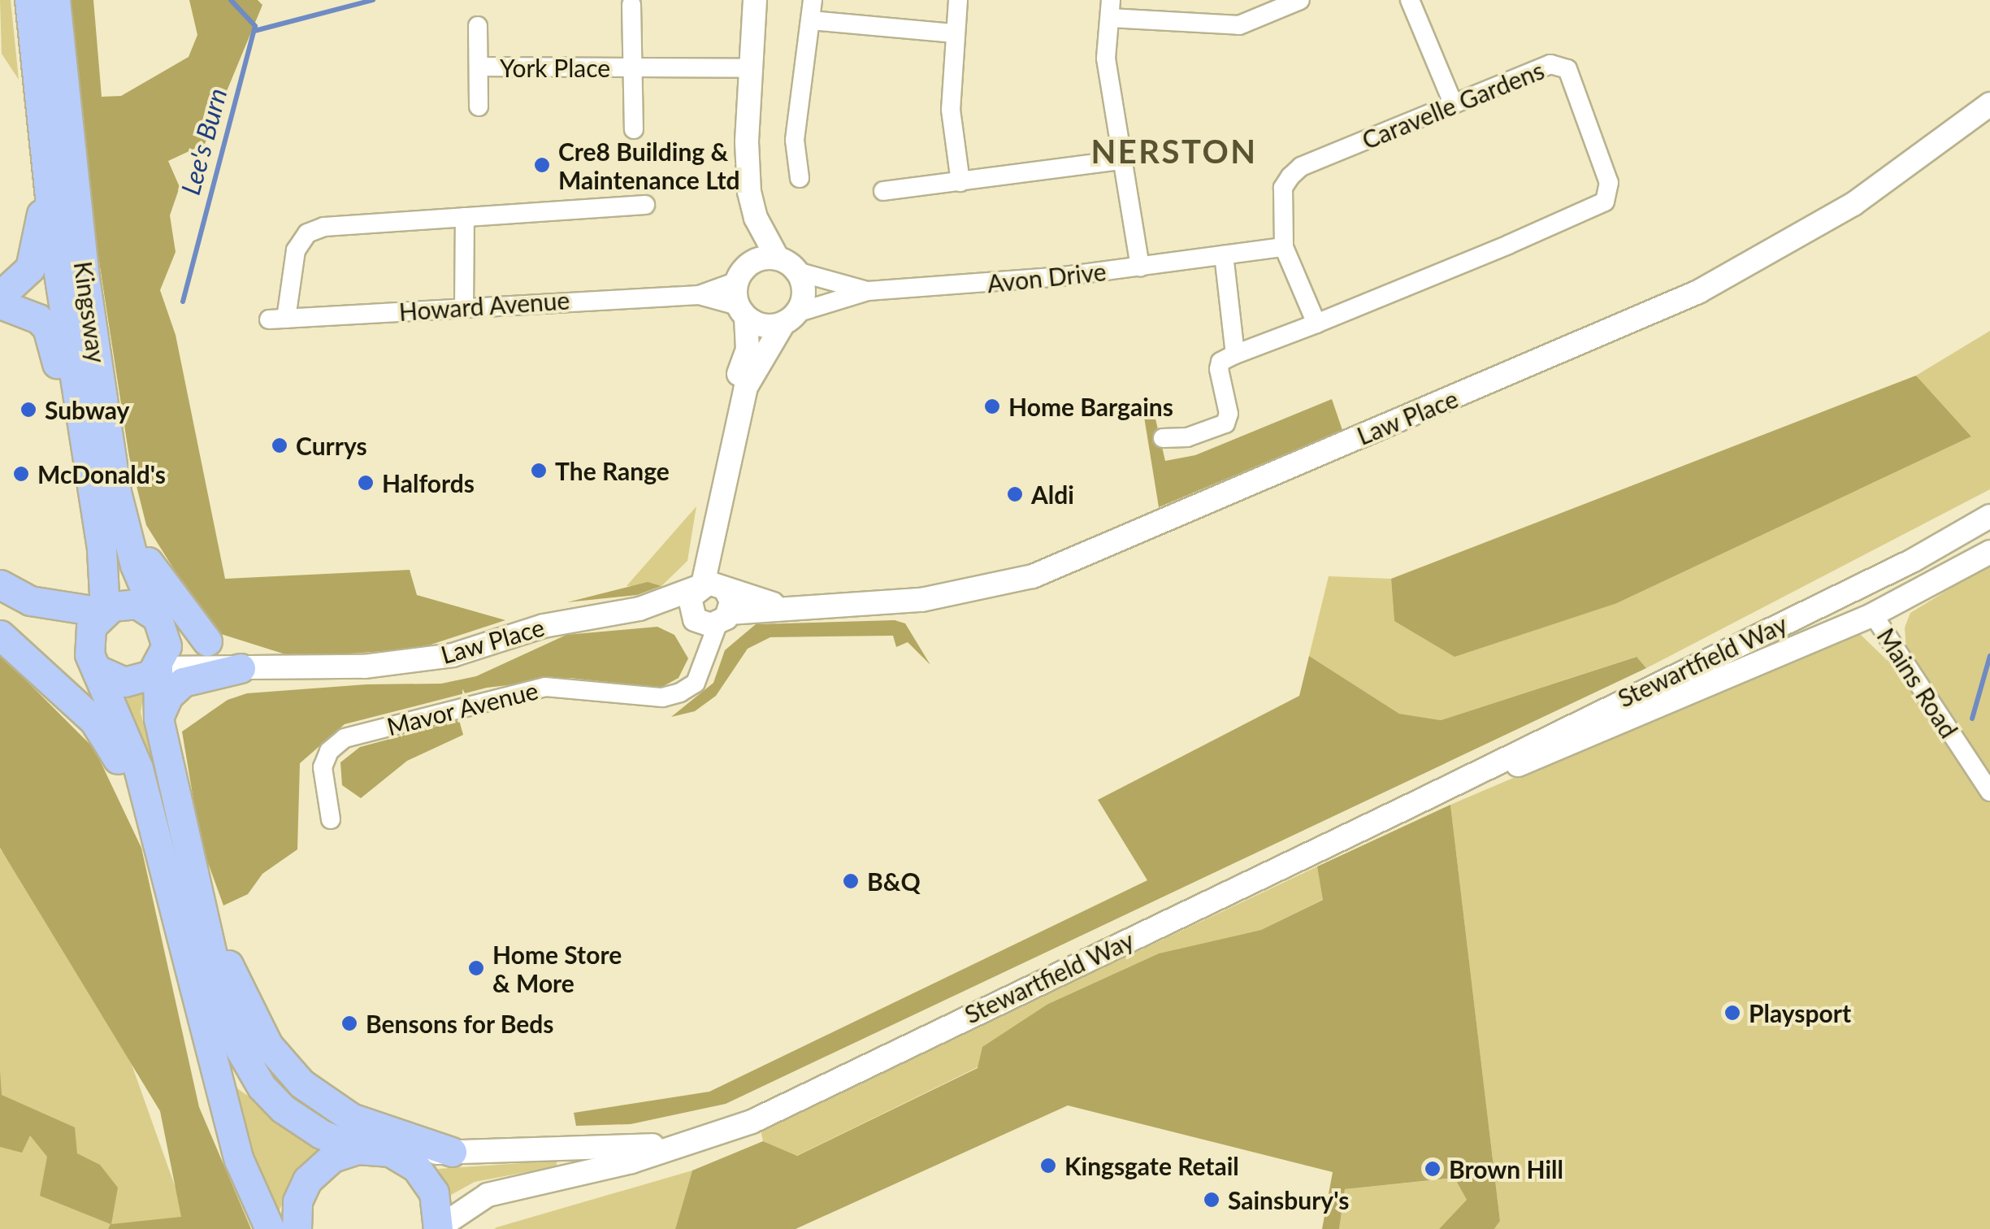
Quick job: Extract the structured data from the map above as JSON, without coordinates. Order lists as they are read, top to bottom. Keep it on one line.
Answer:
{"streets":{"main road":["Kingsway"],"street":["York Place","Caravelle Gardens","Avon Drive","Howard Avenue","Law Place","Stewartfield Way","Mains Road","Mavor Avenue"]},"crossings":[["Caravelle Gardens","Avon Drive"],["Avon Drive","Howard Avenue"],["Kingsway","Law Place"],["Law Place","Mavor Avenue"],["Stewartfield Way","Mains Road"]],"districts":["NERSTON"],"water":["Lee's Burn"],"places":["Cre8 Building & Maintenance Ltd","Home Bargains","Subway","Currys","The Range","McDonald's","Halfords","Aldi","B&Q","Home Store & More","Playsport","Bensons for Beds","Kingsgate Retail","Brown Hill","Sainsbury's"]}
